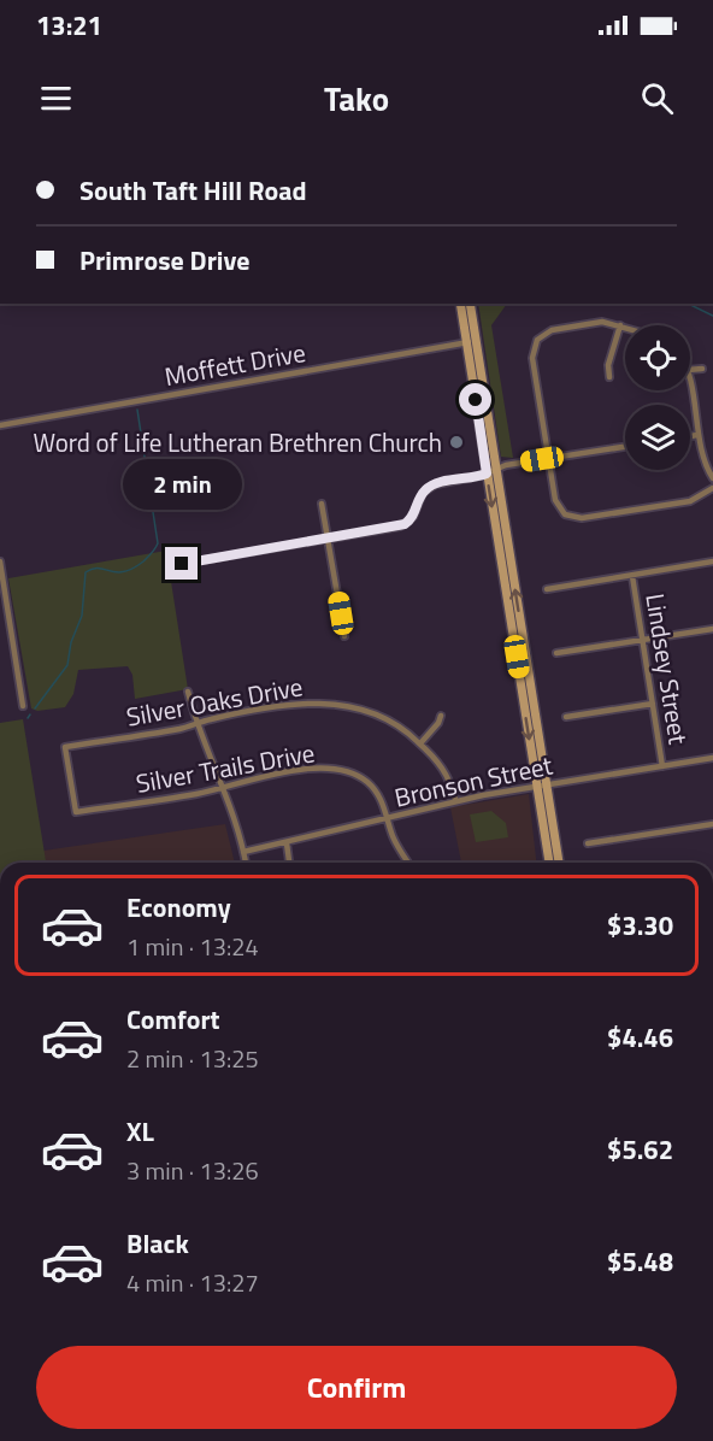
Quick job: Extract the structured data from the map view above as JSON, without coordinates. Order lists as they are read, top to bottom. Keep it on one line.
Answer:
{"streets":{"street":["Moffett Drive","Lindsey Street","Silver Oaks Drive","Silver Trails Drive","Bronson Street"]},"crossings":[["Lindsey Street","Bronson Street"],["Silver Oaks Drive","Silver Trails Drive"],["Silver Oaks Drive","Bronson Street"],["Silver Trails Drive","Bronson Street"]],"places":["Word of Life Lutheran Brethren Church"],"page":{"status":"13:21","header":"Tako","banner":["South Taft Hill Road","Primrose Drive"],"bubble":"2 min","list":[{"name":"Economy","note":"1 min · 13:24","value":"$3.30"},{"name":"Comfort","note":"2 min · 13:25","value":"$4.46"},{"name":"XL","note":"3 min · 13:26","value":"$5.62"},{"name":"Black","note":"4 min · 13:27","value":"$5.48"}],"buttons":"Confirm"}}
